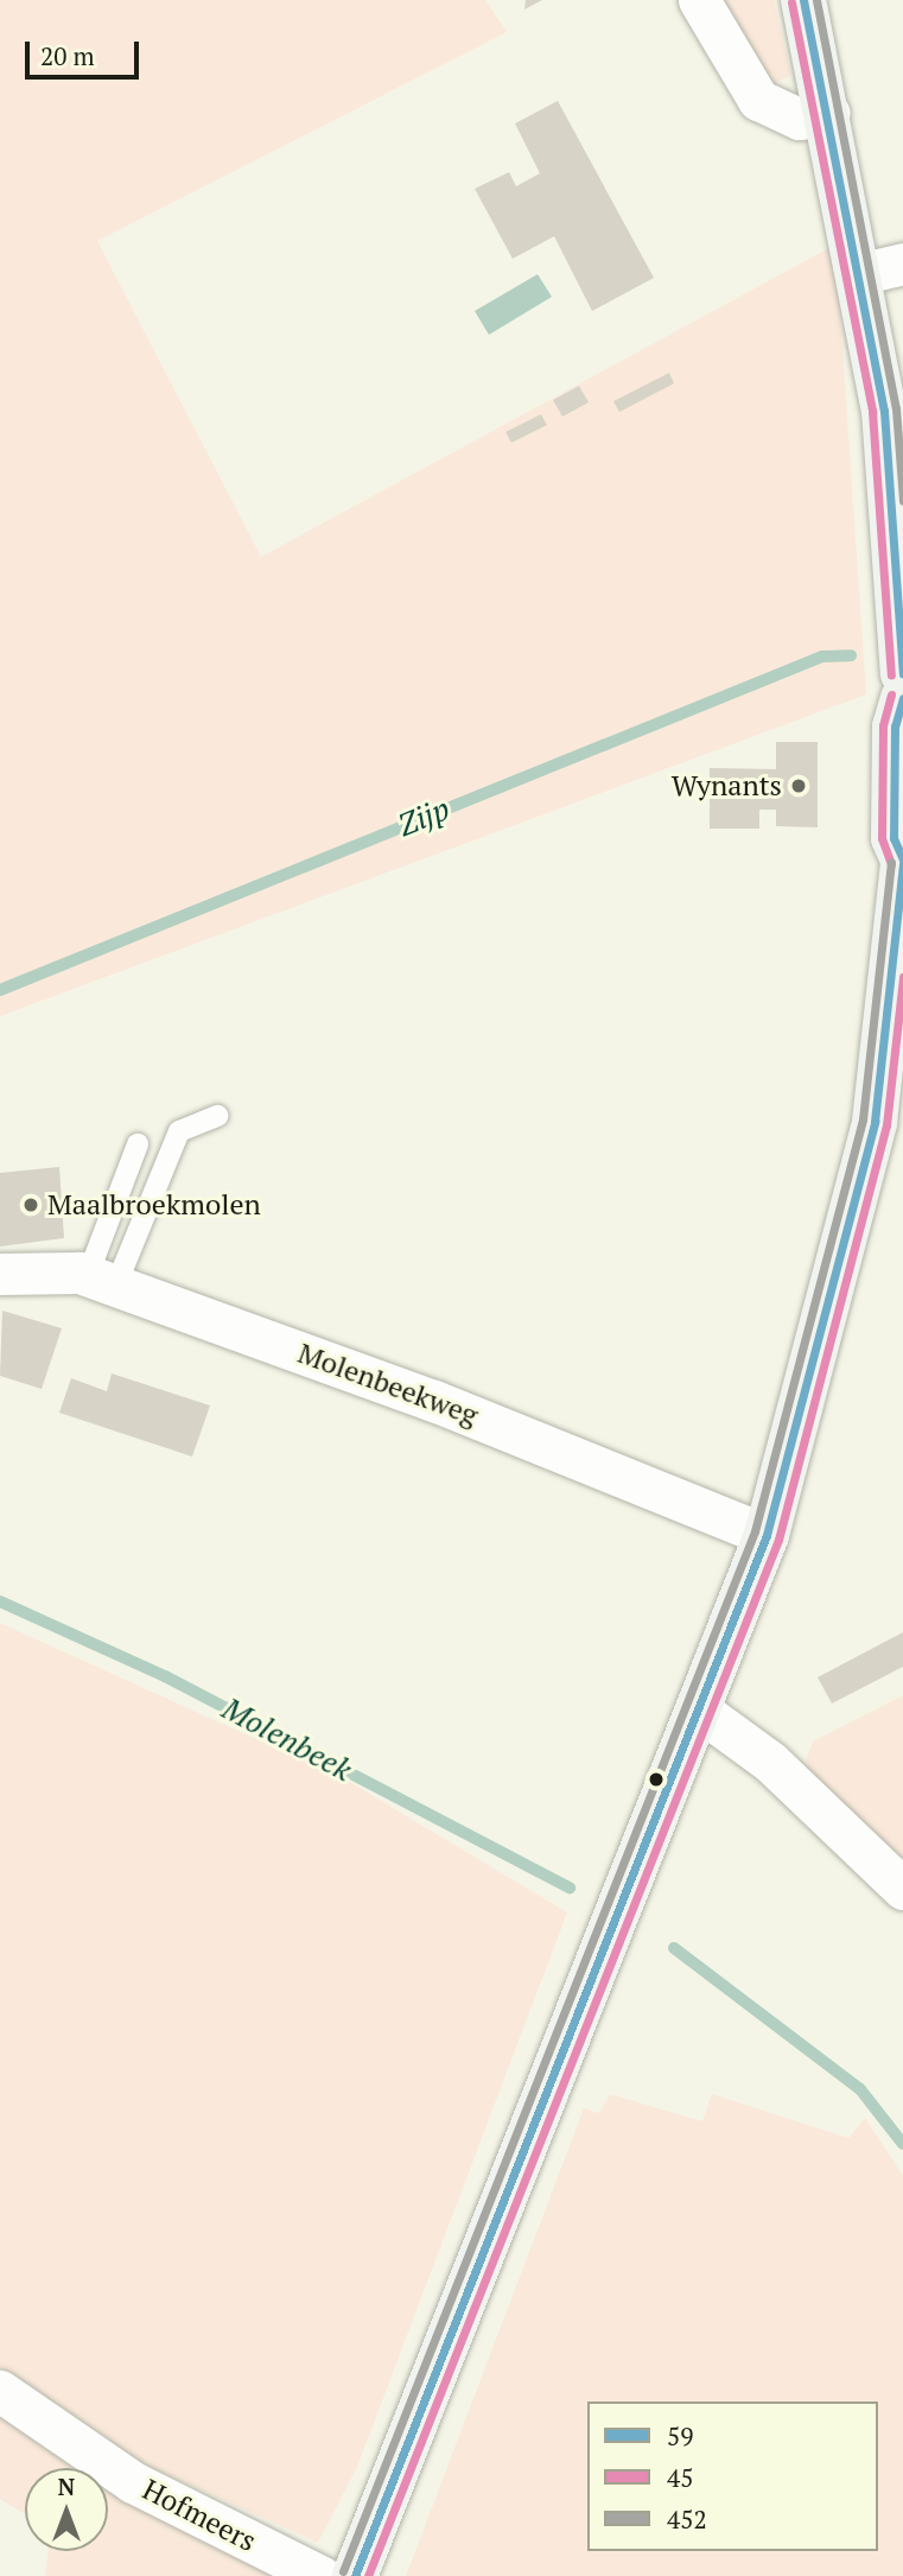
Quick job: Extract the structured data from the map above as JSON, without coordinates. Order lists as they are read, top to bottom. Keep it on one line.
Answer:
{"streets":{"street":["Molenbeekweg","Hofmeers"]},"water":["Zijp","Molenbeek"],"places":["Wynants","Maalbroekmolen"],"lines":["transit line 59","transit line 452","transit line 45"],"legend":["59","45","452"],"scale_bar":"20 m","north":"top"}
